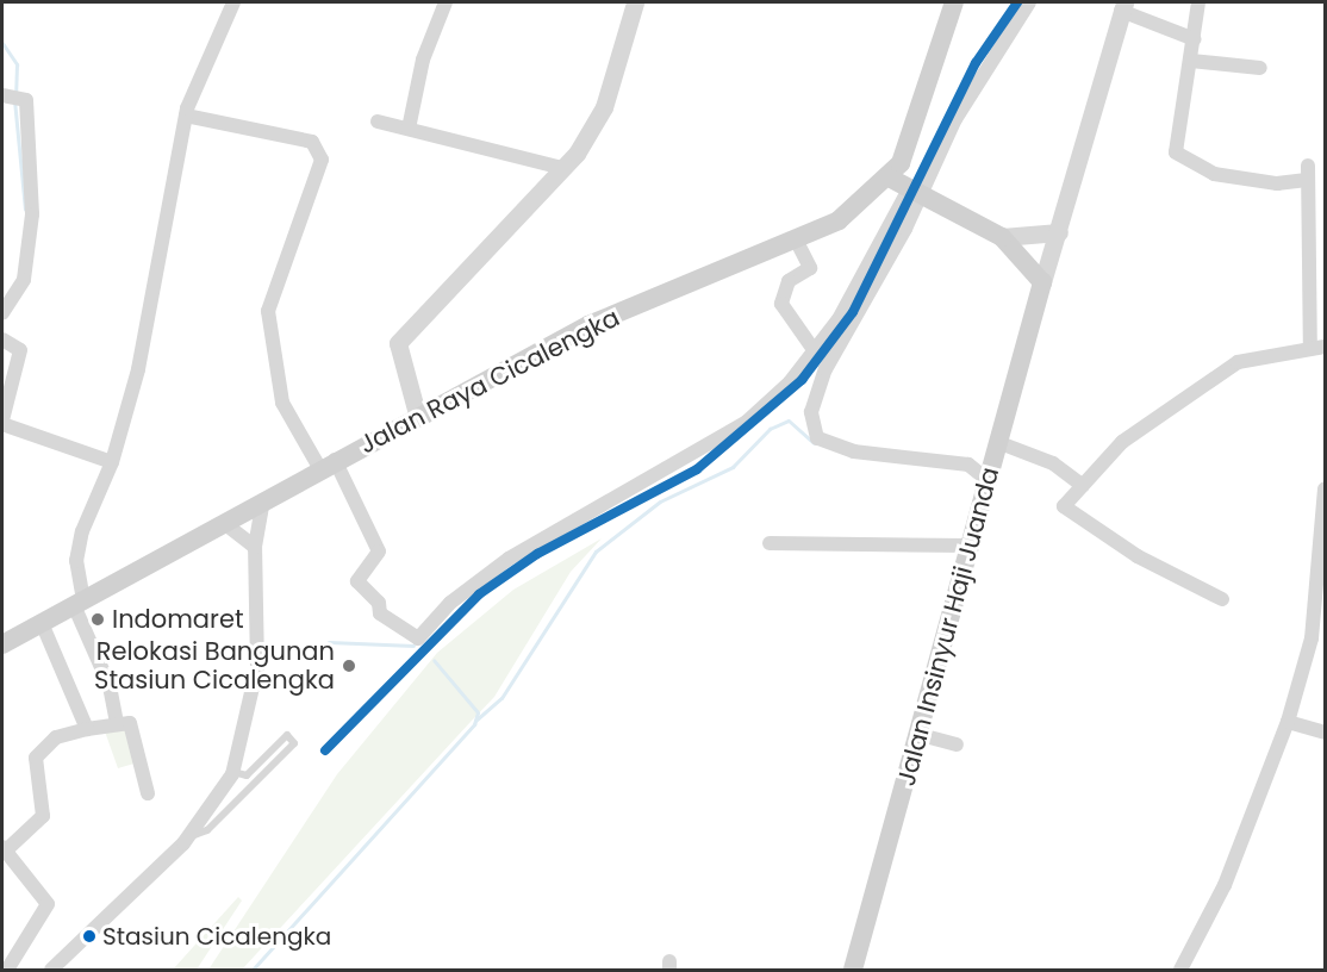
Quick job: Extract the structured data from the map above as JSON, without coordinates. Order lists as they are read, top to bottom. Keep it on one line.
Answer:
{"streets":{"main road":["Jalan Raya Cicalengka","Jalan Insinyur Haji Juanda"]},"places":["Indomaret","Relokasi Bangunan Stasiun Cicalengka","Stasiun Cicalengka"]}
